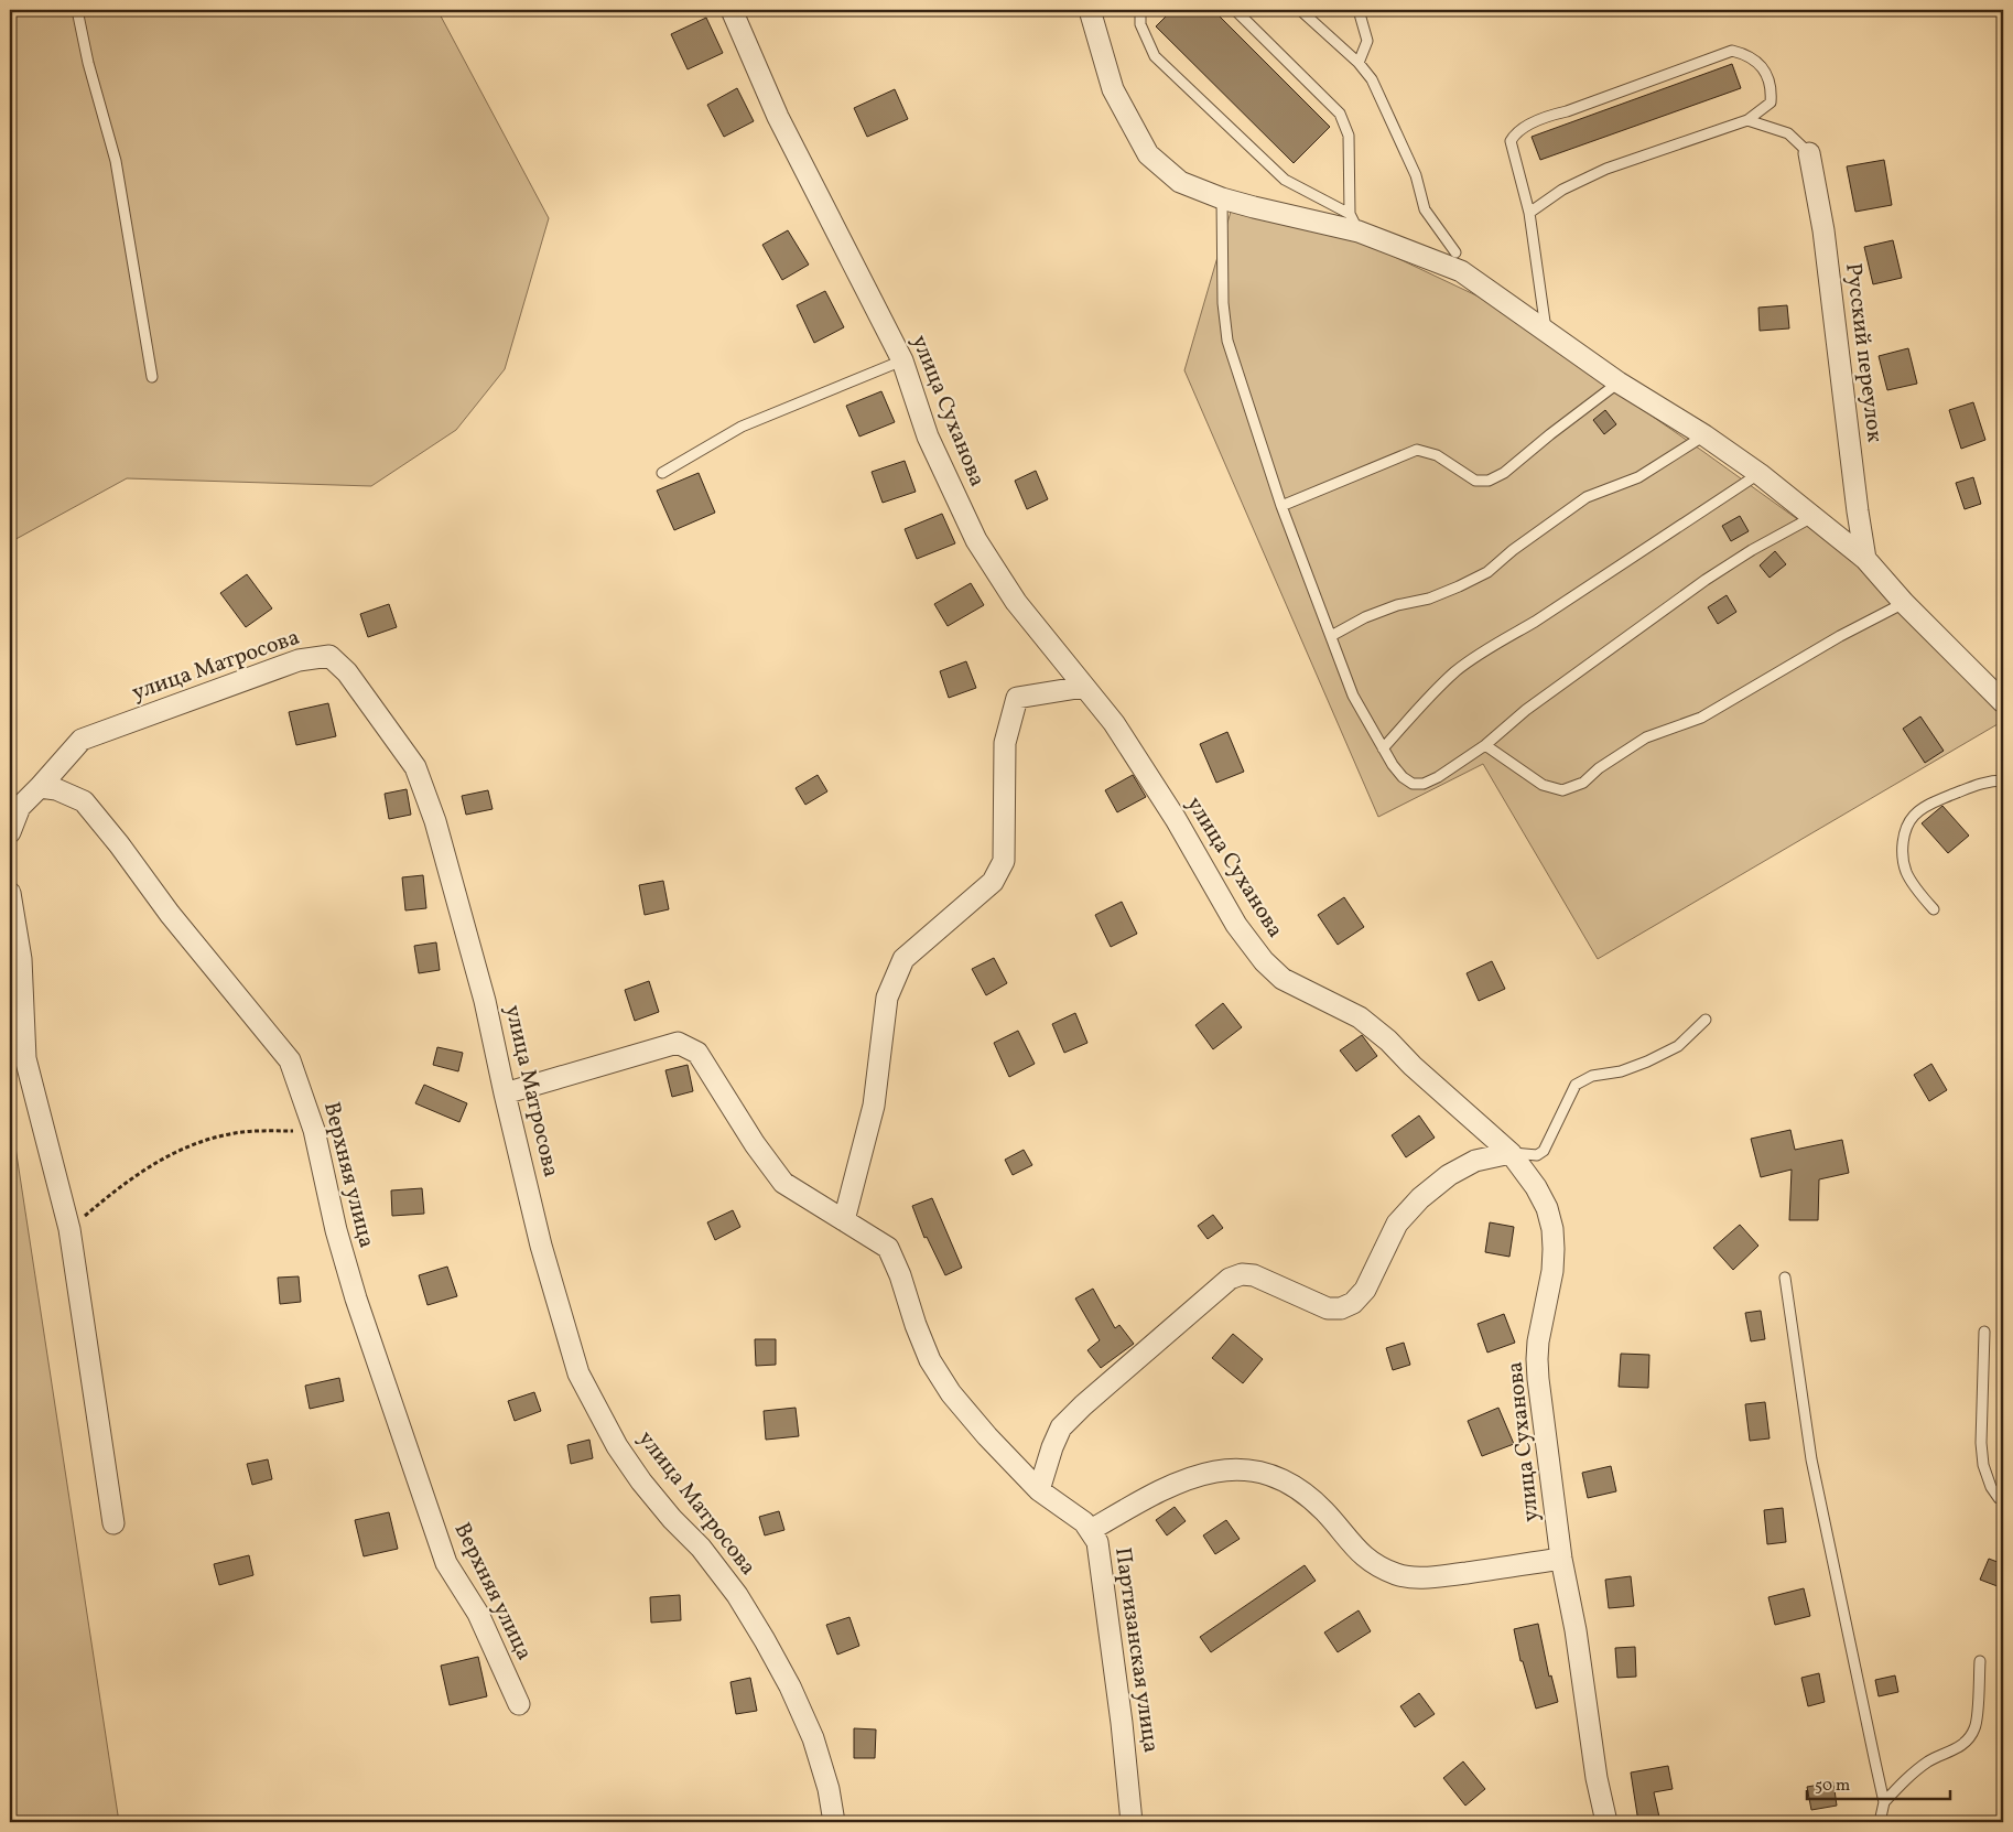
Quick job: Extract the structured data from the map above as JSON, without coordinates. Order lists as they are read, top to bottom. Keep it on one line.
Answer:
{"streets":{"street":["Русский переулок","улица Суханова","улица Матросова","Верхняя улица","Партизанская улица"]},"crossings":[["улица Матросова","Верхняя улица"],["улица Матросова","Партизанская улица"]],"scale_bar":"50 m"}
